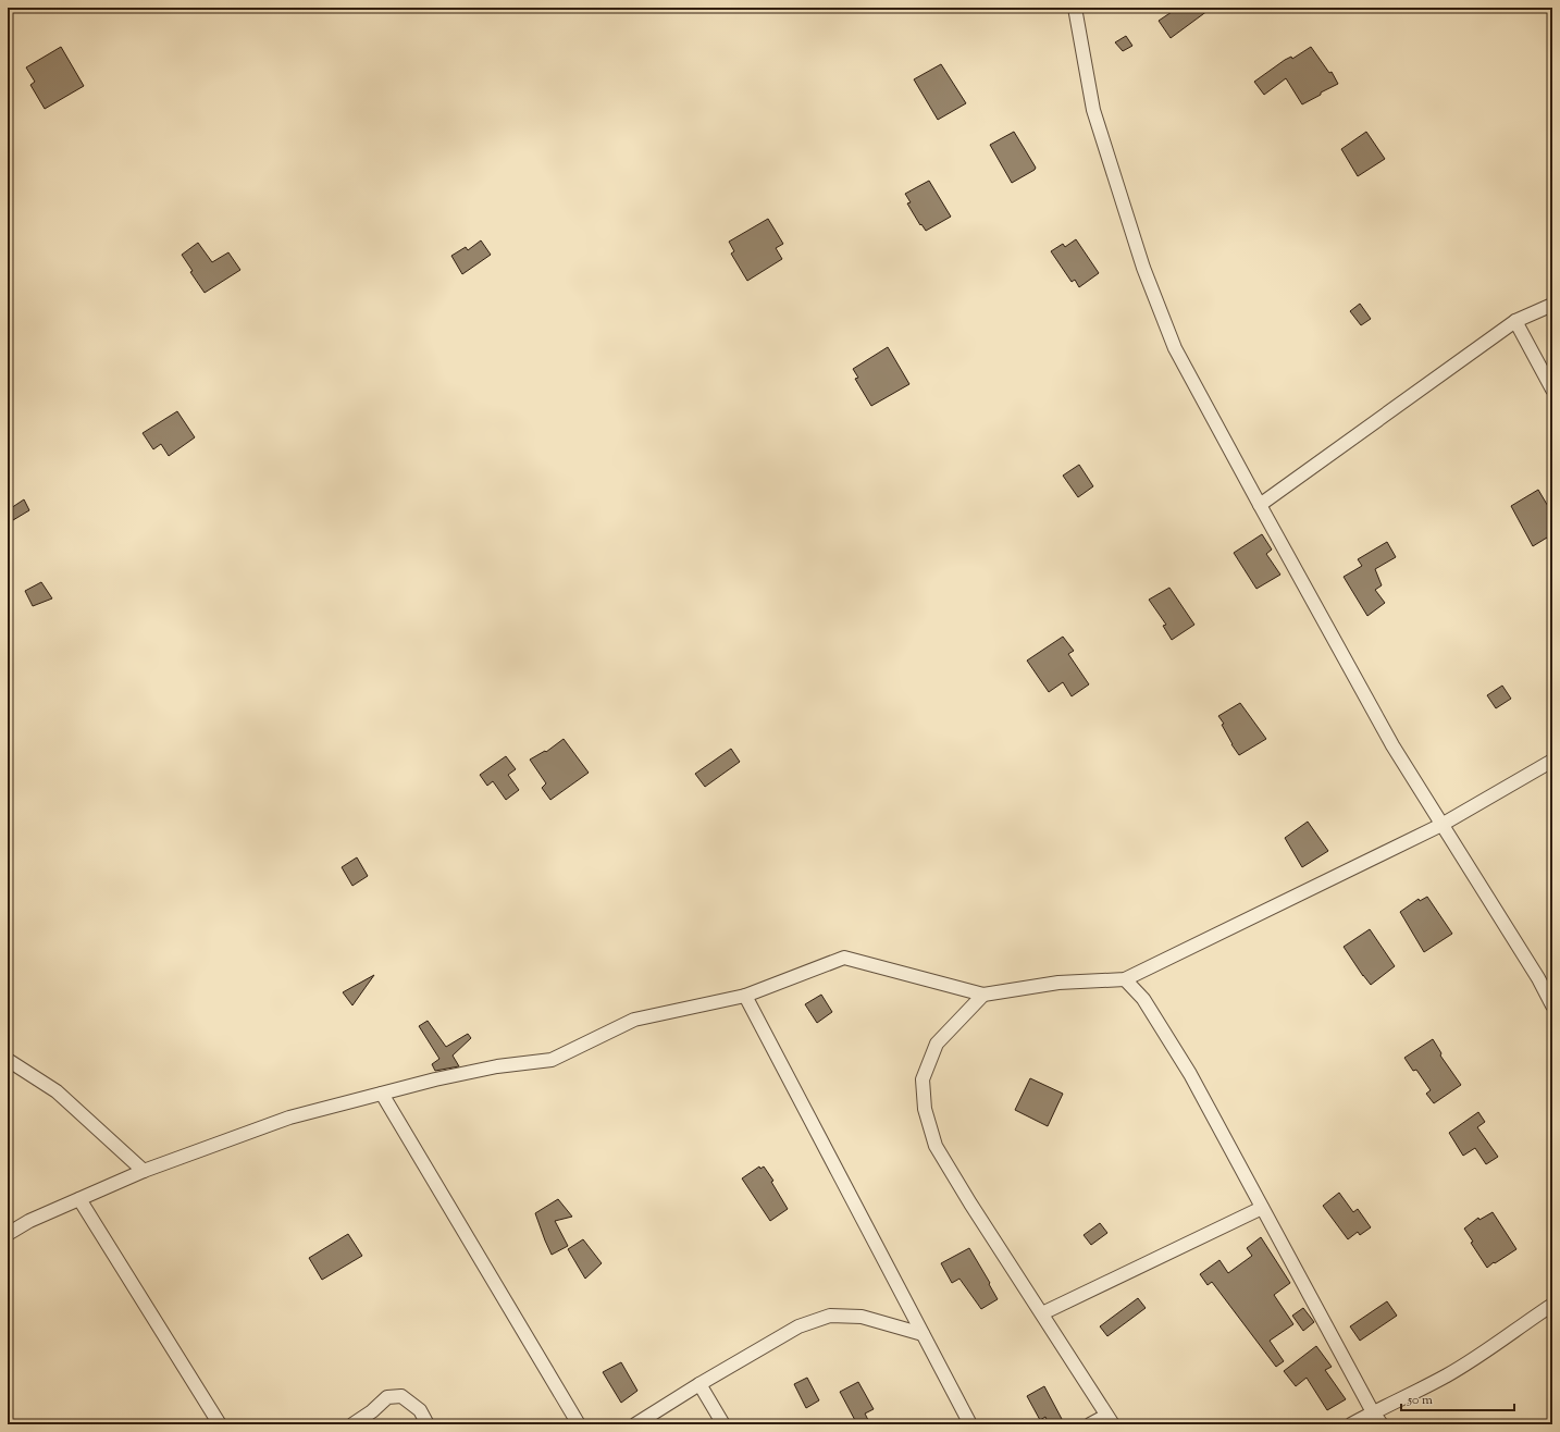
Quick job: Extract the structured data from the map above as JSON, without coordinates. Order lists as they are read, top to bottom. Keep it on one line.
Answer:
{"scale_bar":"50 m"}
